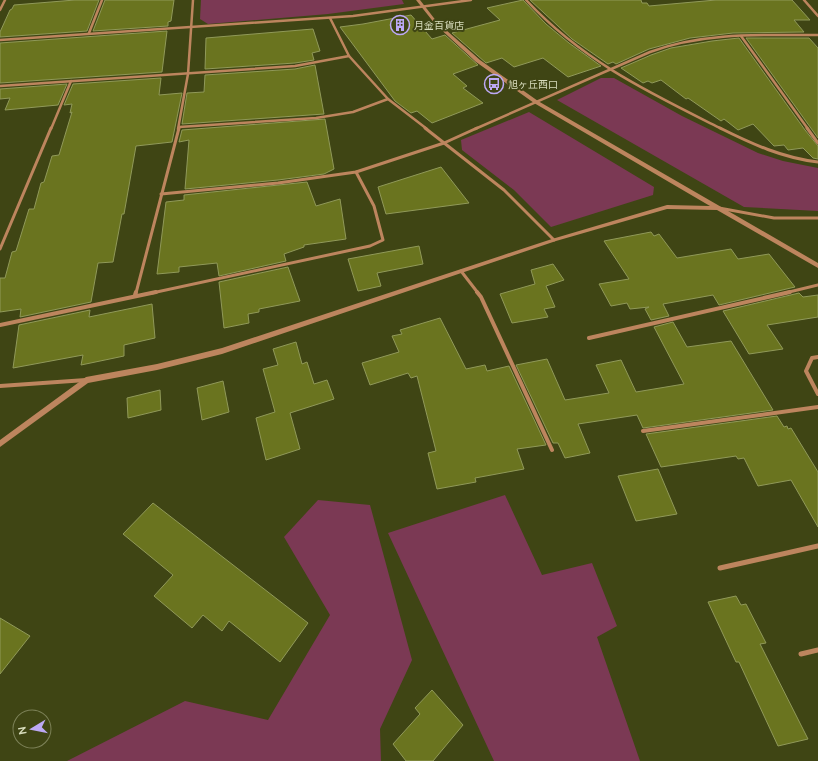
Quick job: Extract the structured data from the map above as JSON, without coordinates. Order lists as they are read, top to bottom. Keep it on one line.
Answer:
{"places":{"building":["月金百貨店"],"bus stop":["旭ヶ丘西口"]},"north":"left"}
